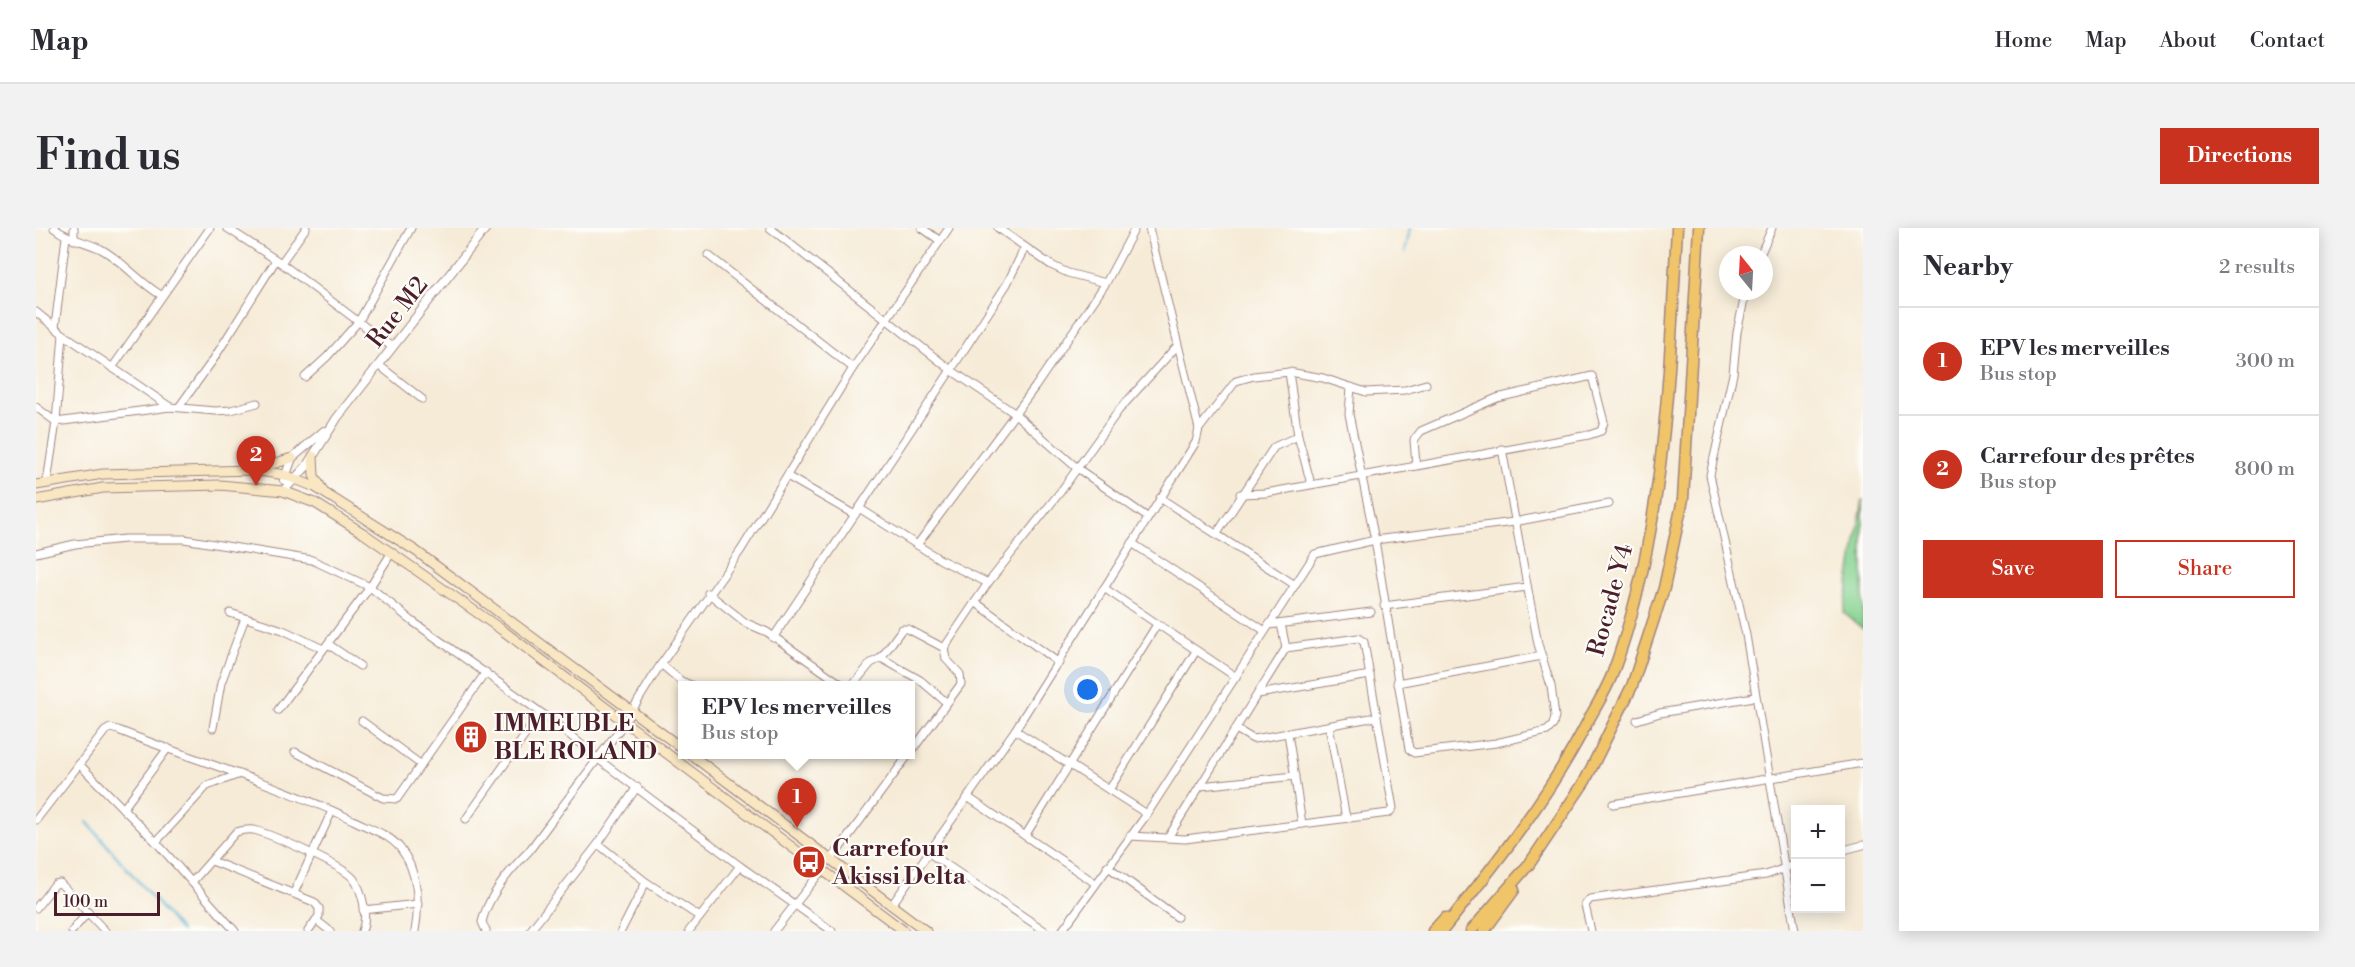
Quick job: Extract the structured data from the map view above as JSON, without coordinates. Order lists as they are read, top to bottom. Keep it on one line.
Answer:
{"streets":{"highway":["Rocade Y4"],"street":["Rue M2"]},"places":{"building":["IMMEUBLE BLE ROLAND"],"bus stop":["Carrefour Akissi Delta"]},"scale_bar":"100 m","north":"top","page":{"header":"Map","nav":["Home","Map","About","Contact"],"buttons":["Directions",["Save","Share"]],"title":"Find us","heading":["Nearby","2 results"],"list":[{"mark":"1","name":"EPV les merveilles","note":"Bus stop","value":"300 m"},{"mark":"2","name":"Carrefour des prêtes","note":"Bus stop","value":"800 m"}],"pins":["2","1"],"popup":["EPV les merveilles","Bus stop"],"map_buttons":["+","−"],"scale":"100 m"}}
